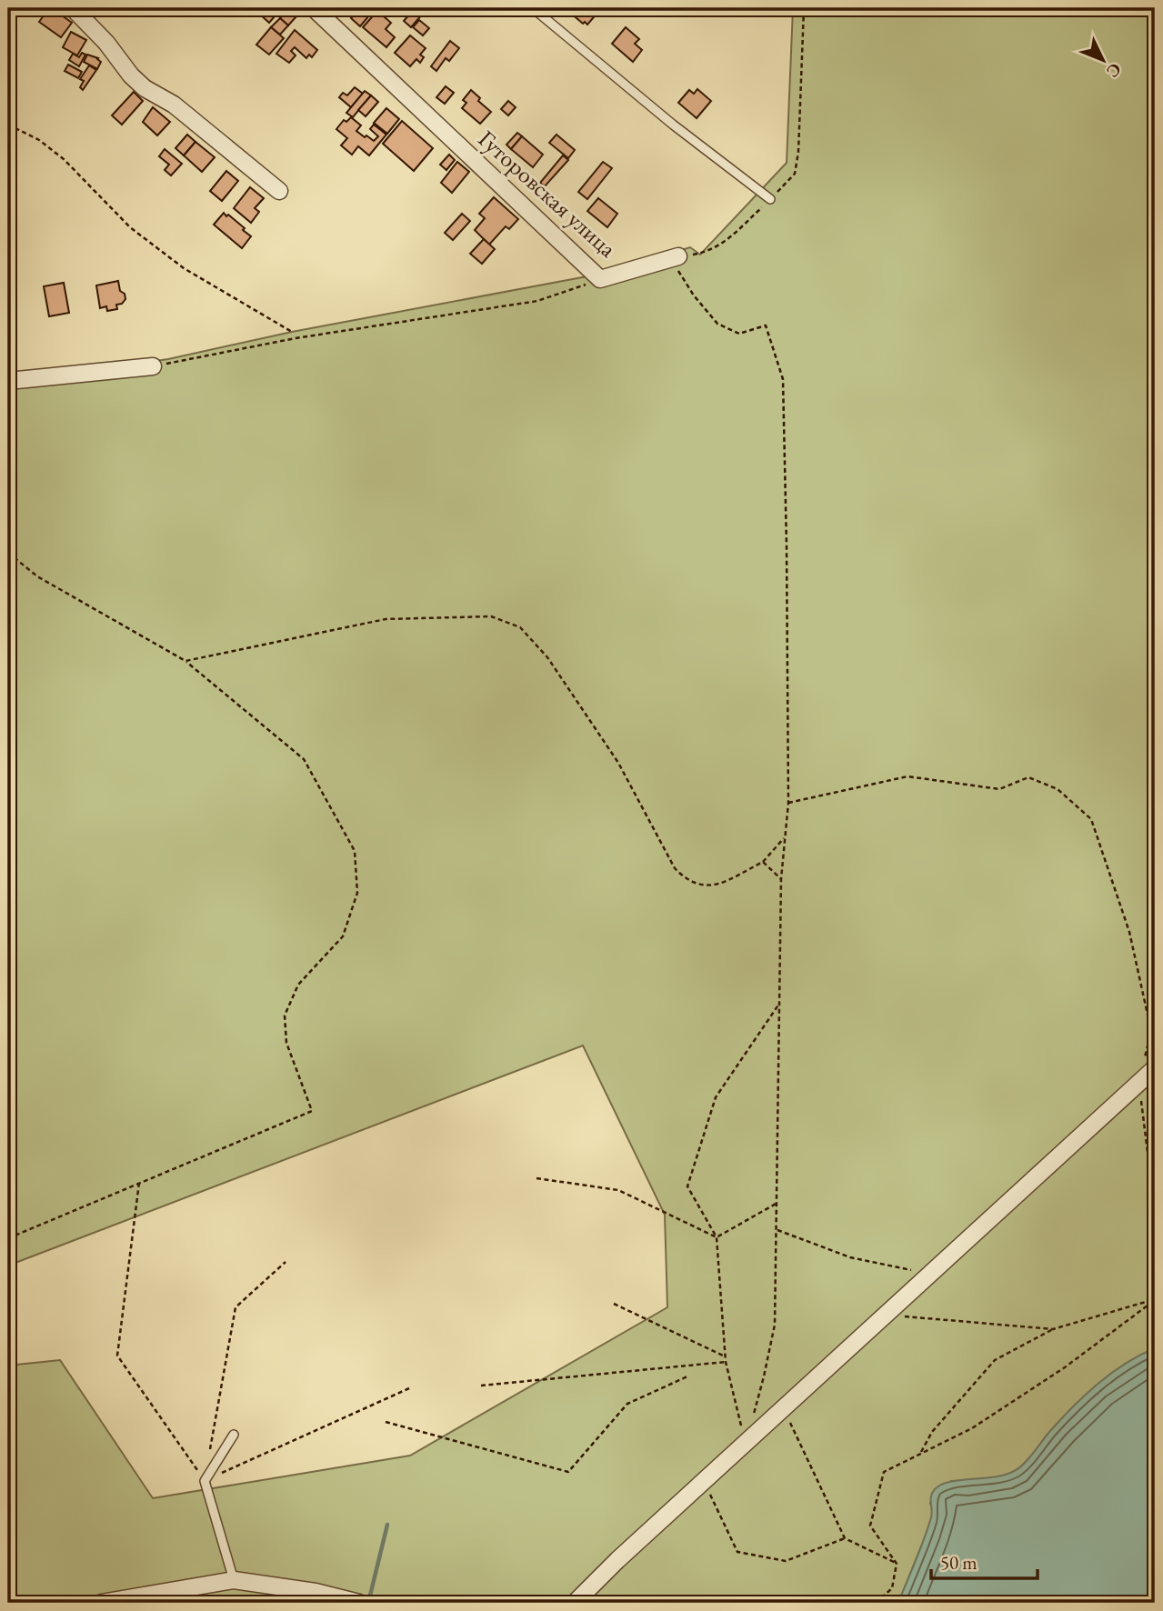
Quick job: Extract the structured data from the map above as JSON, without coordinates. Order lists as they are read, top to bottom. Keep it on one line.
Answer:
{"streets":{"street":["Гуторовская улица"]},"scale_bar":"50 m","north":"bottom right"}
